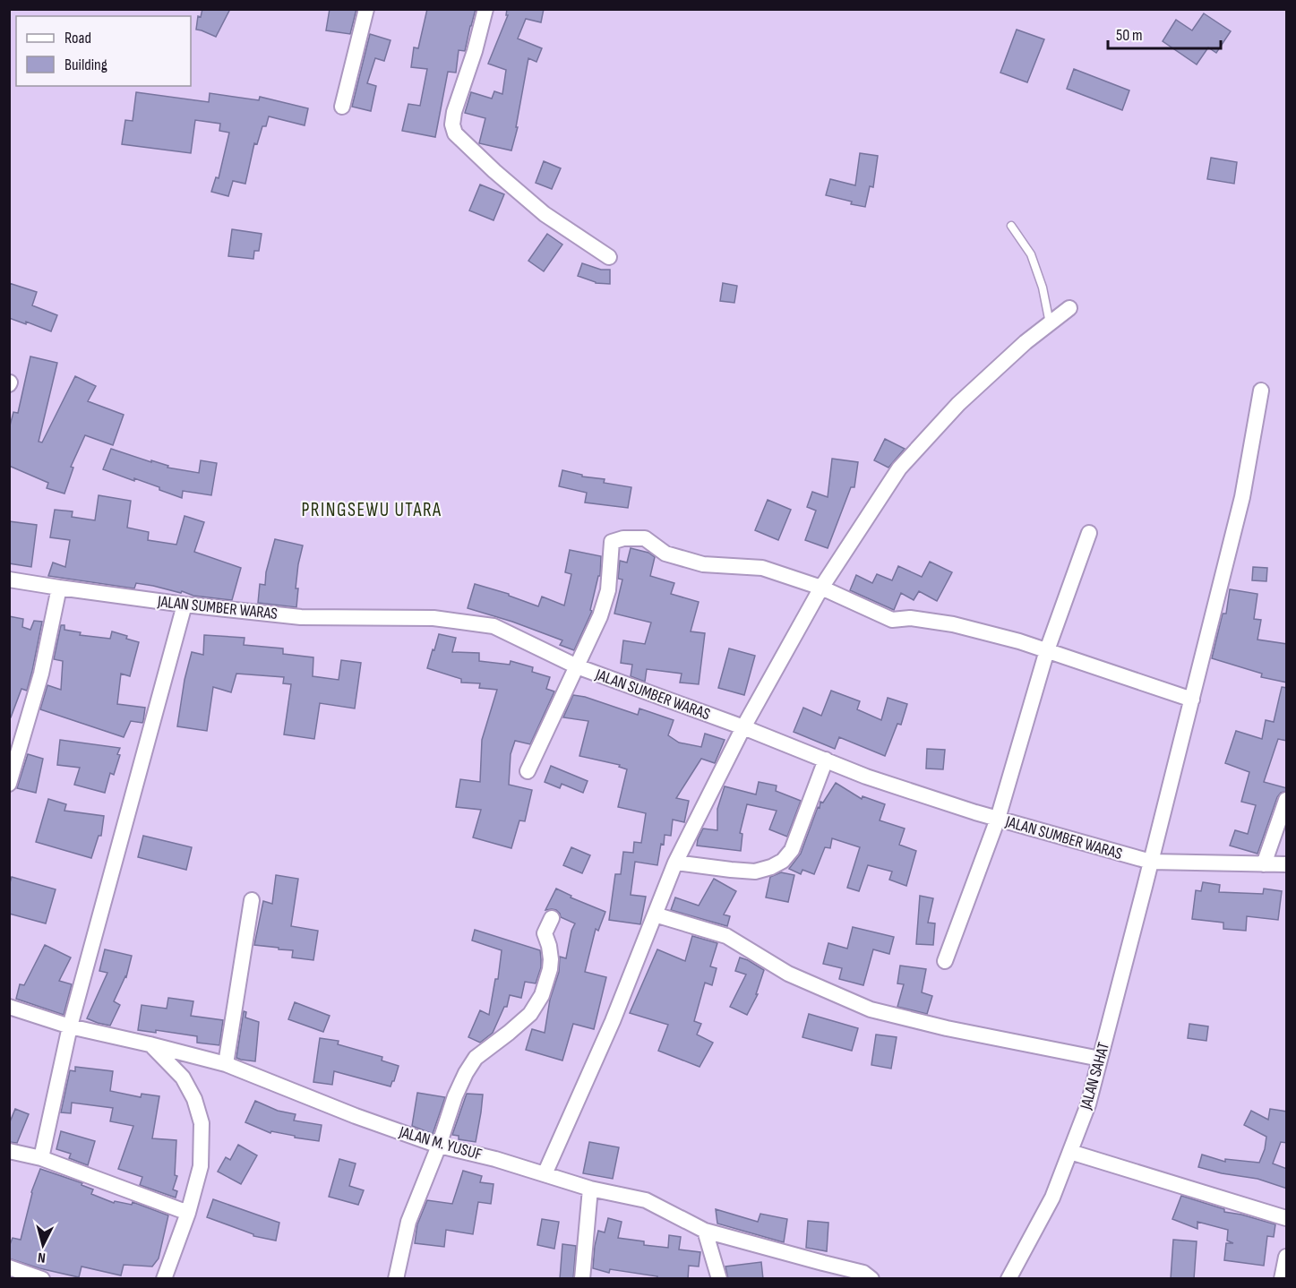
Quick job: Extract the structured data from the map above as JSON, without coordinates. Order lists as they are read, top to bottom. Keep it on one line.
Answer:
{"streets":{"street":["JALAN SUMBER WARAS","JALAN SAHAT","JALAN M. YUSUF"]},"crossings":[["JALAN SUMBER WARAS","JALAN SAHAT"]],"districts":["PRINGSEWU UTARA"],"legend":["Road","Building"],"scale_bar":"50 m","north":"bottom"}
